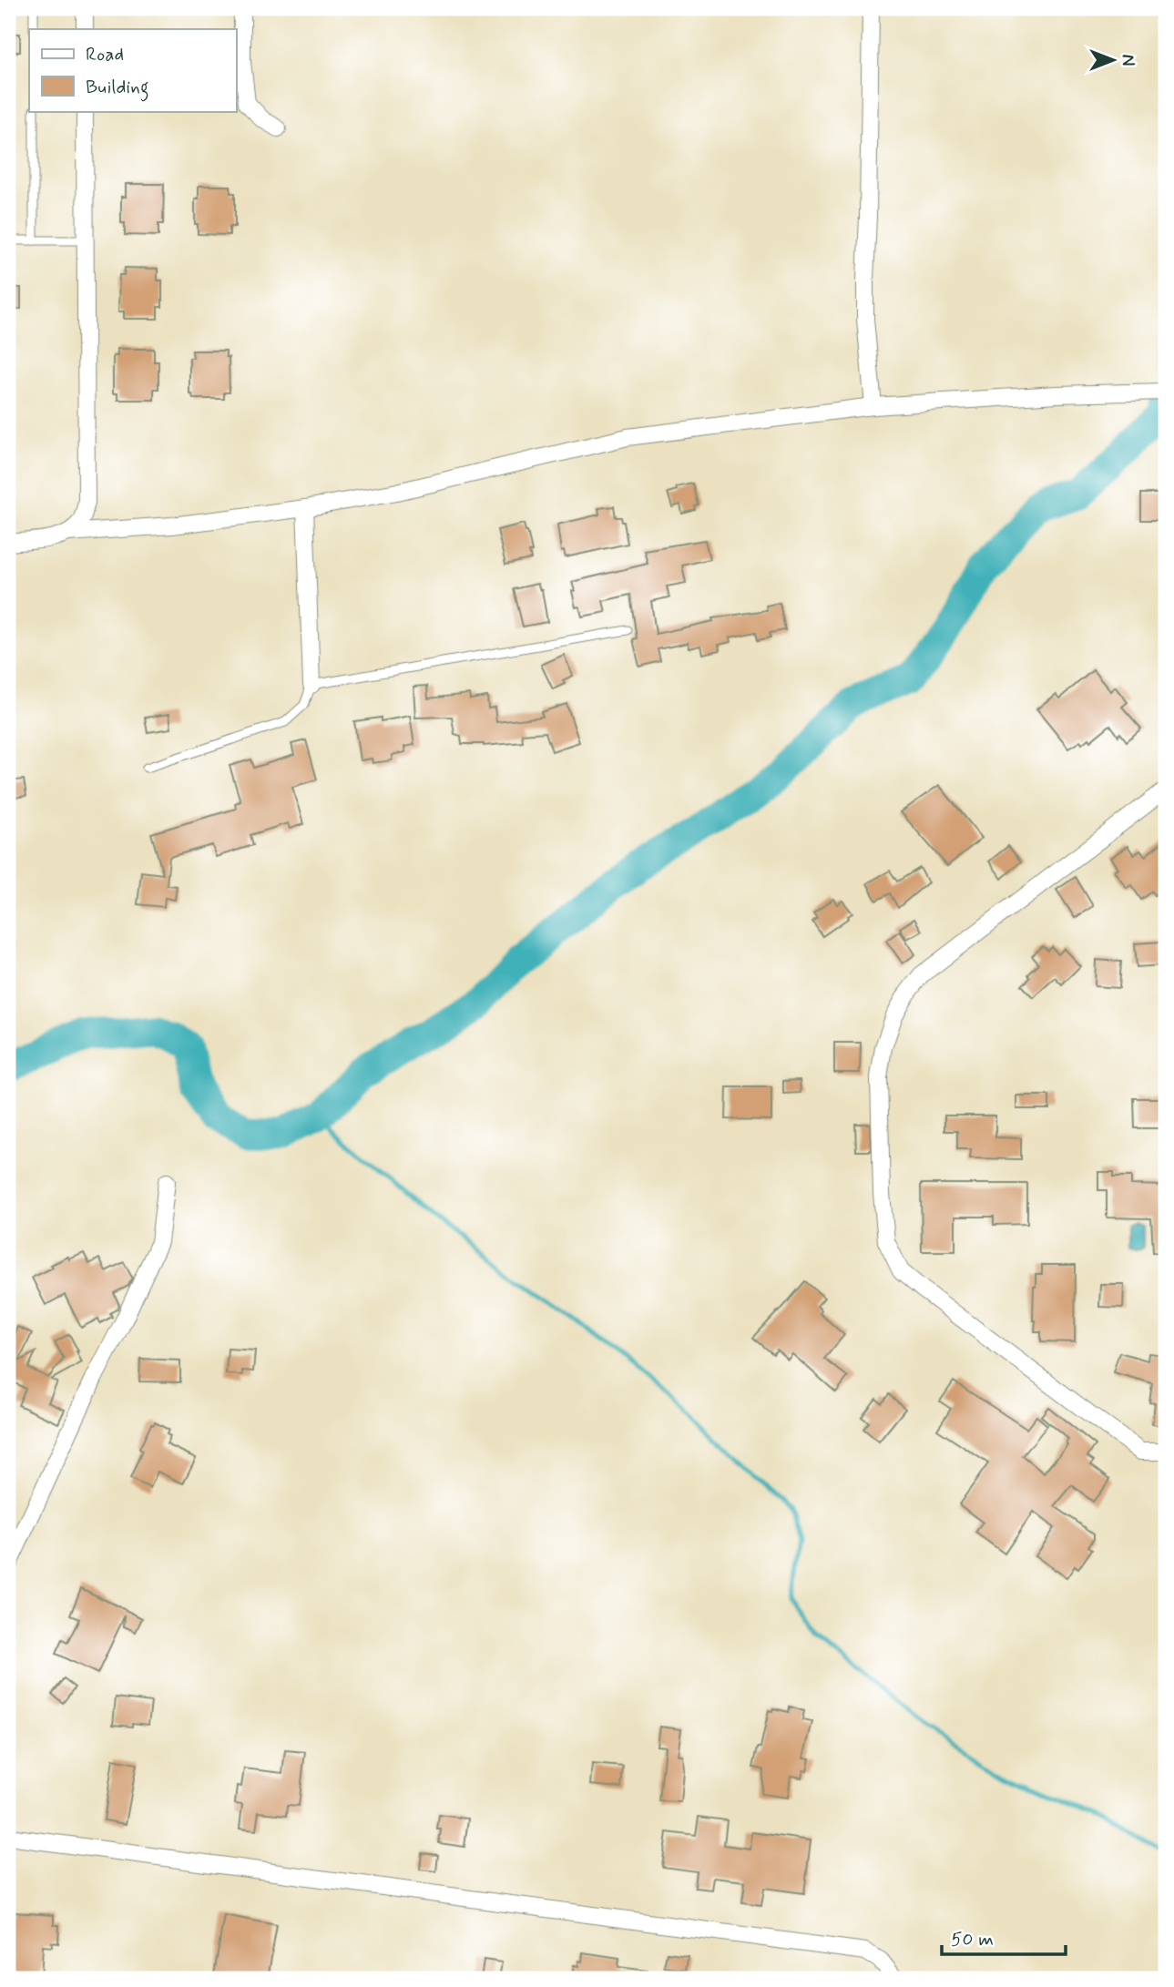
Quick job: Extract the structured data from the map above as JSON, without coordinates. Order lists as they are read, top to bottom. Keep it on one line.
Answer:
{"legend":["Road","Building"],"scale_bar":"50 m","north":"right"}
